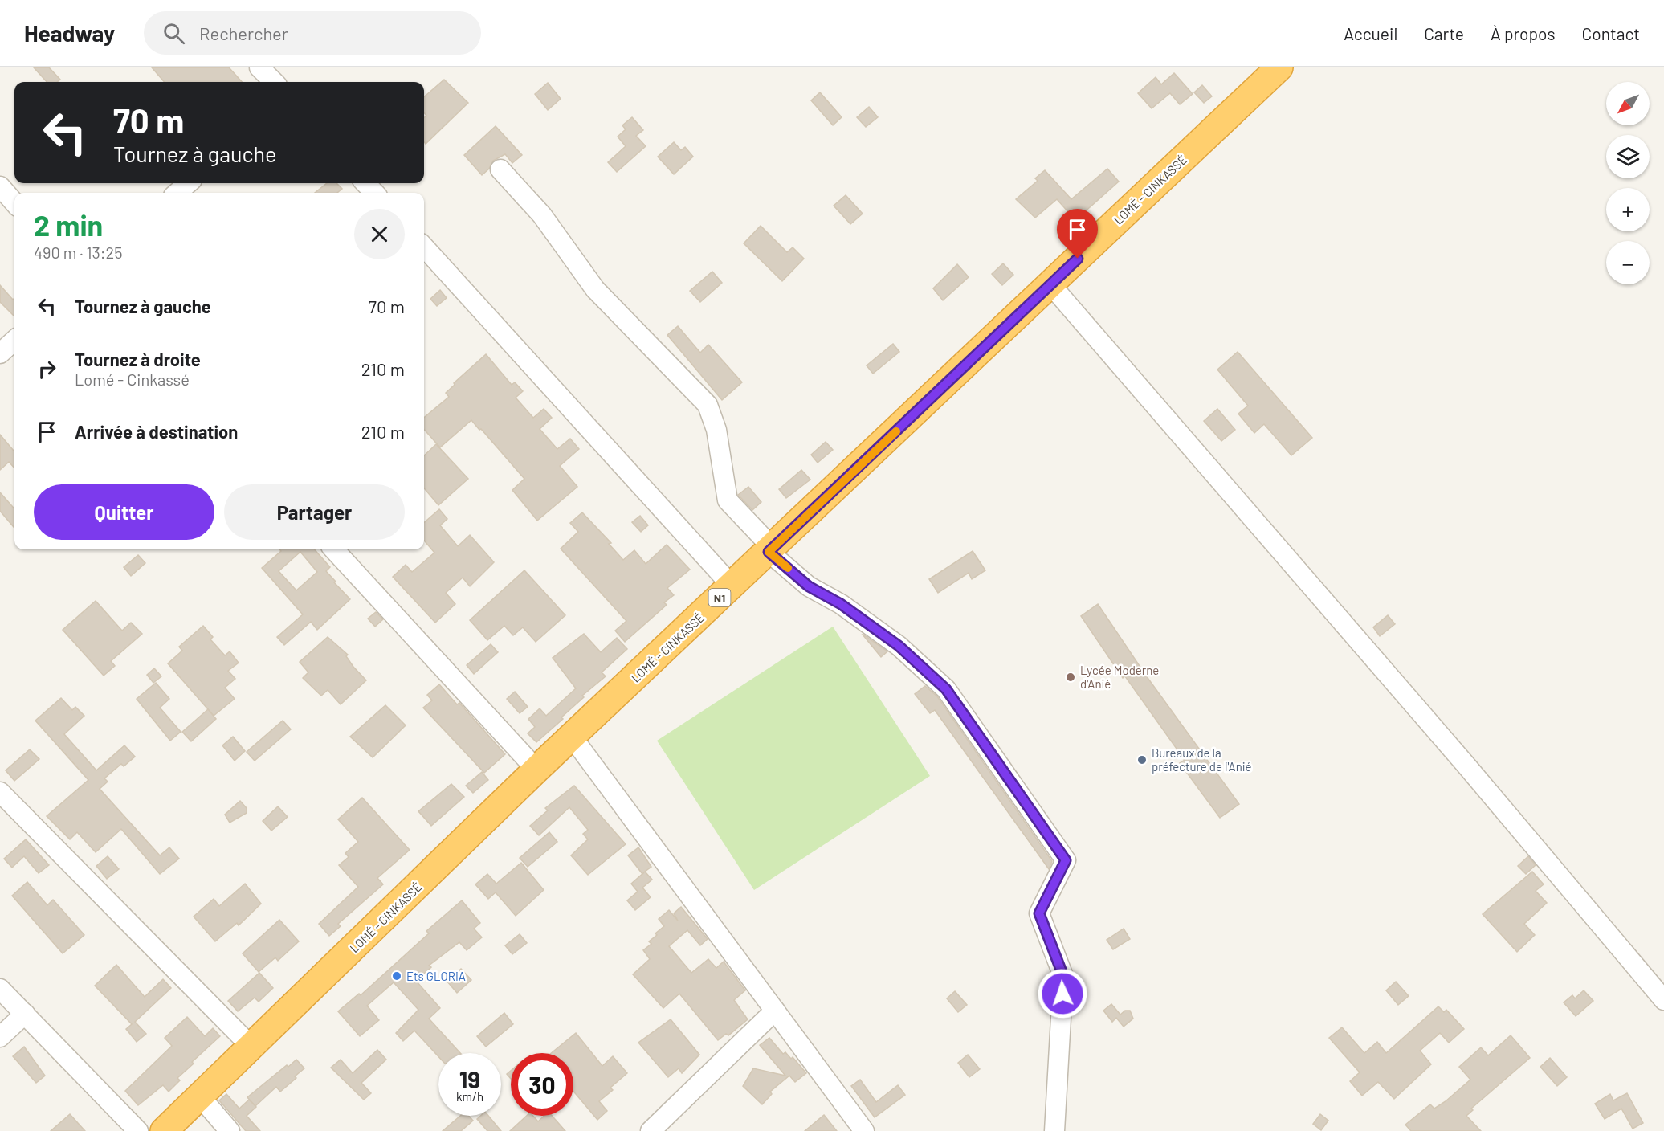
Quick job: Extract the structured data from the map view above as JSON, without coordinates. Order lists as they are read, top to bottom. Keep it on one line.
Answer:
{"streets":{"highway":["LOMÉ - CINKASSÉ","N1"]},"places":["Lycée Moderne d'Anié","Bureaux de la préfecture de l'Anié","Ets GLORIA"],"north":"bottom left","page":{"header":"Headway","search":"Rechercher","nav":["Accueil","Carte","À propos","Contact"],"map_buttons":["+","−"],"turn":["70 m","Tournez à gauche"],"heading":["2 min","490 m · 13:25"],"list":[{"name":"Tournez à gauche","value":"70 m"},{"name":"Tournez à droite","note":"Lomé - Cinkassé","value":"210 m"},{"name":"Arrivée à destination","value":"210 m"}],"buttons":["Quitter","Partager"],"speed":"19 km/h","limit":"30"}}
